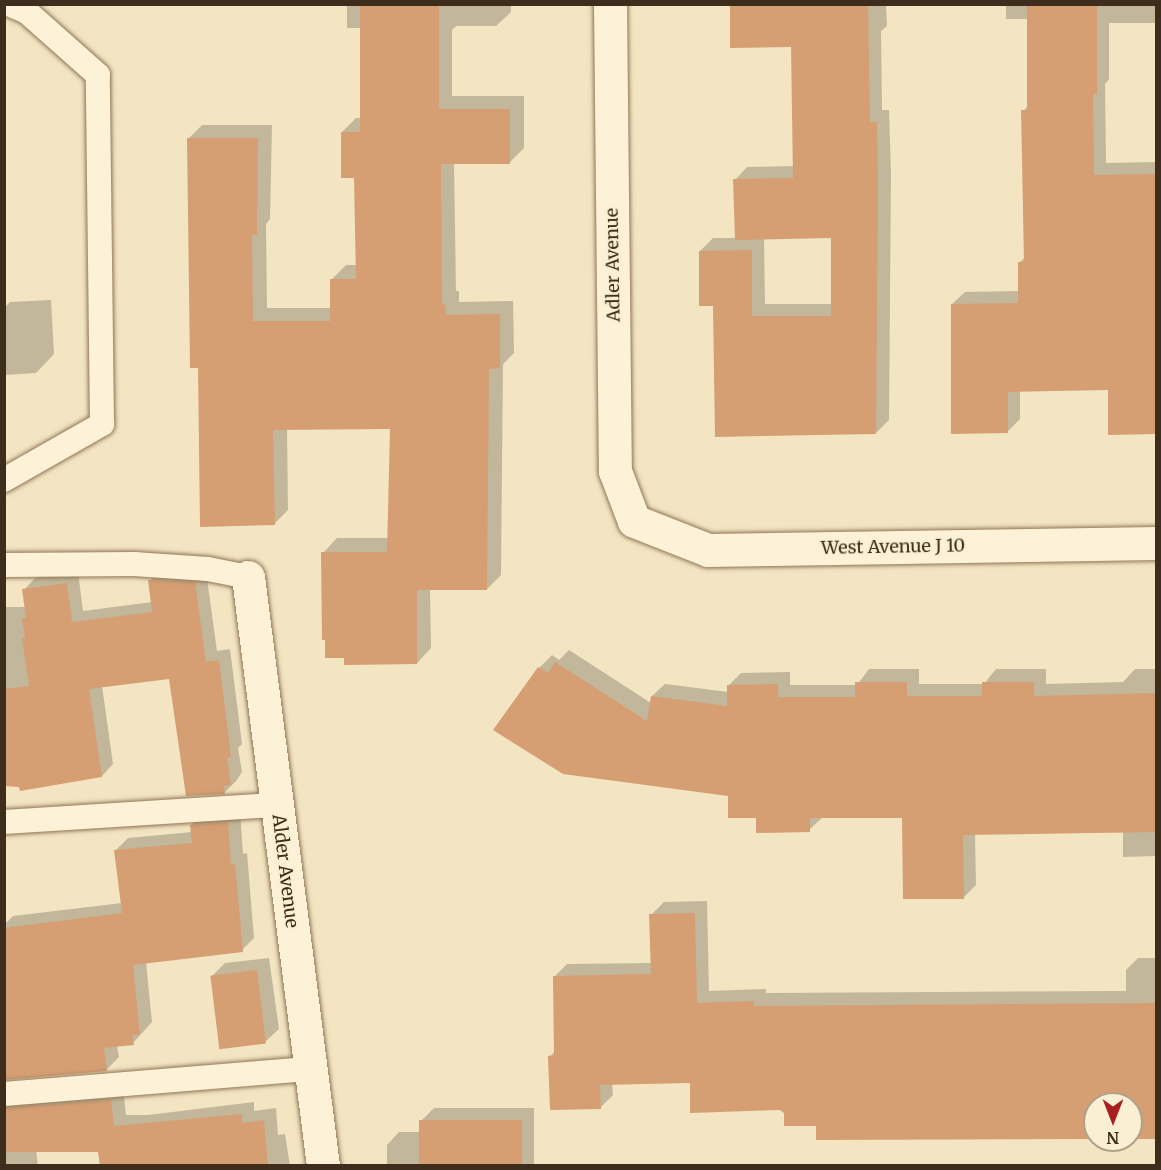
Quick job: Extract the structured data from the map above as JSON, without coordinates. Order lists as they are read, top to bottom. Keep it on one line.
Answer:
{"streets":{"street":["Adler Avenue","West Avenue J 10","Alder Avenue"]},"crossings":[["Adler Avenue","West Avenue J 10"]],"north":"bottom"}
